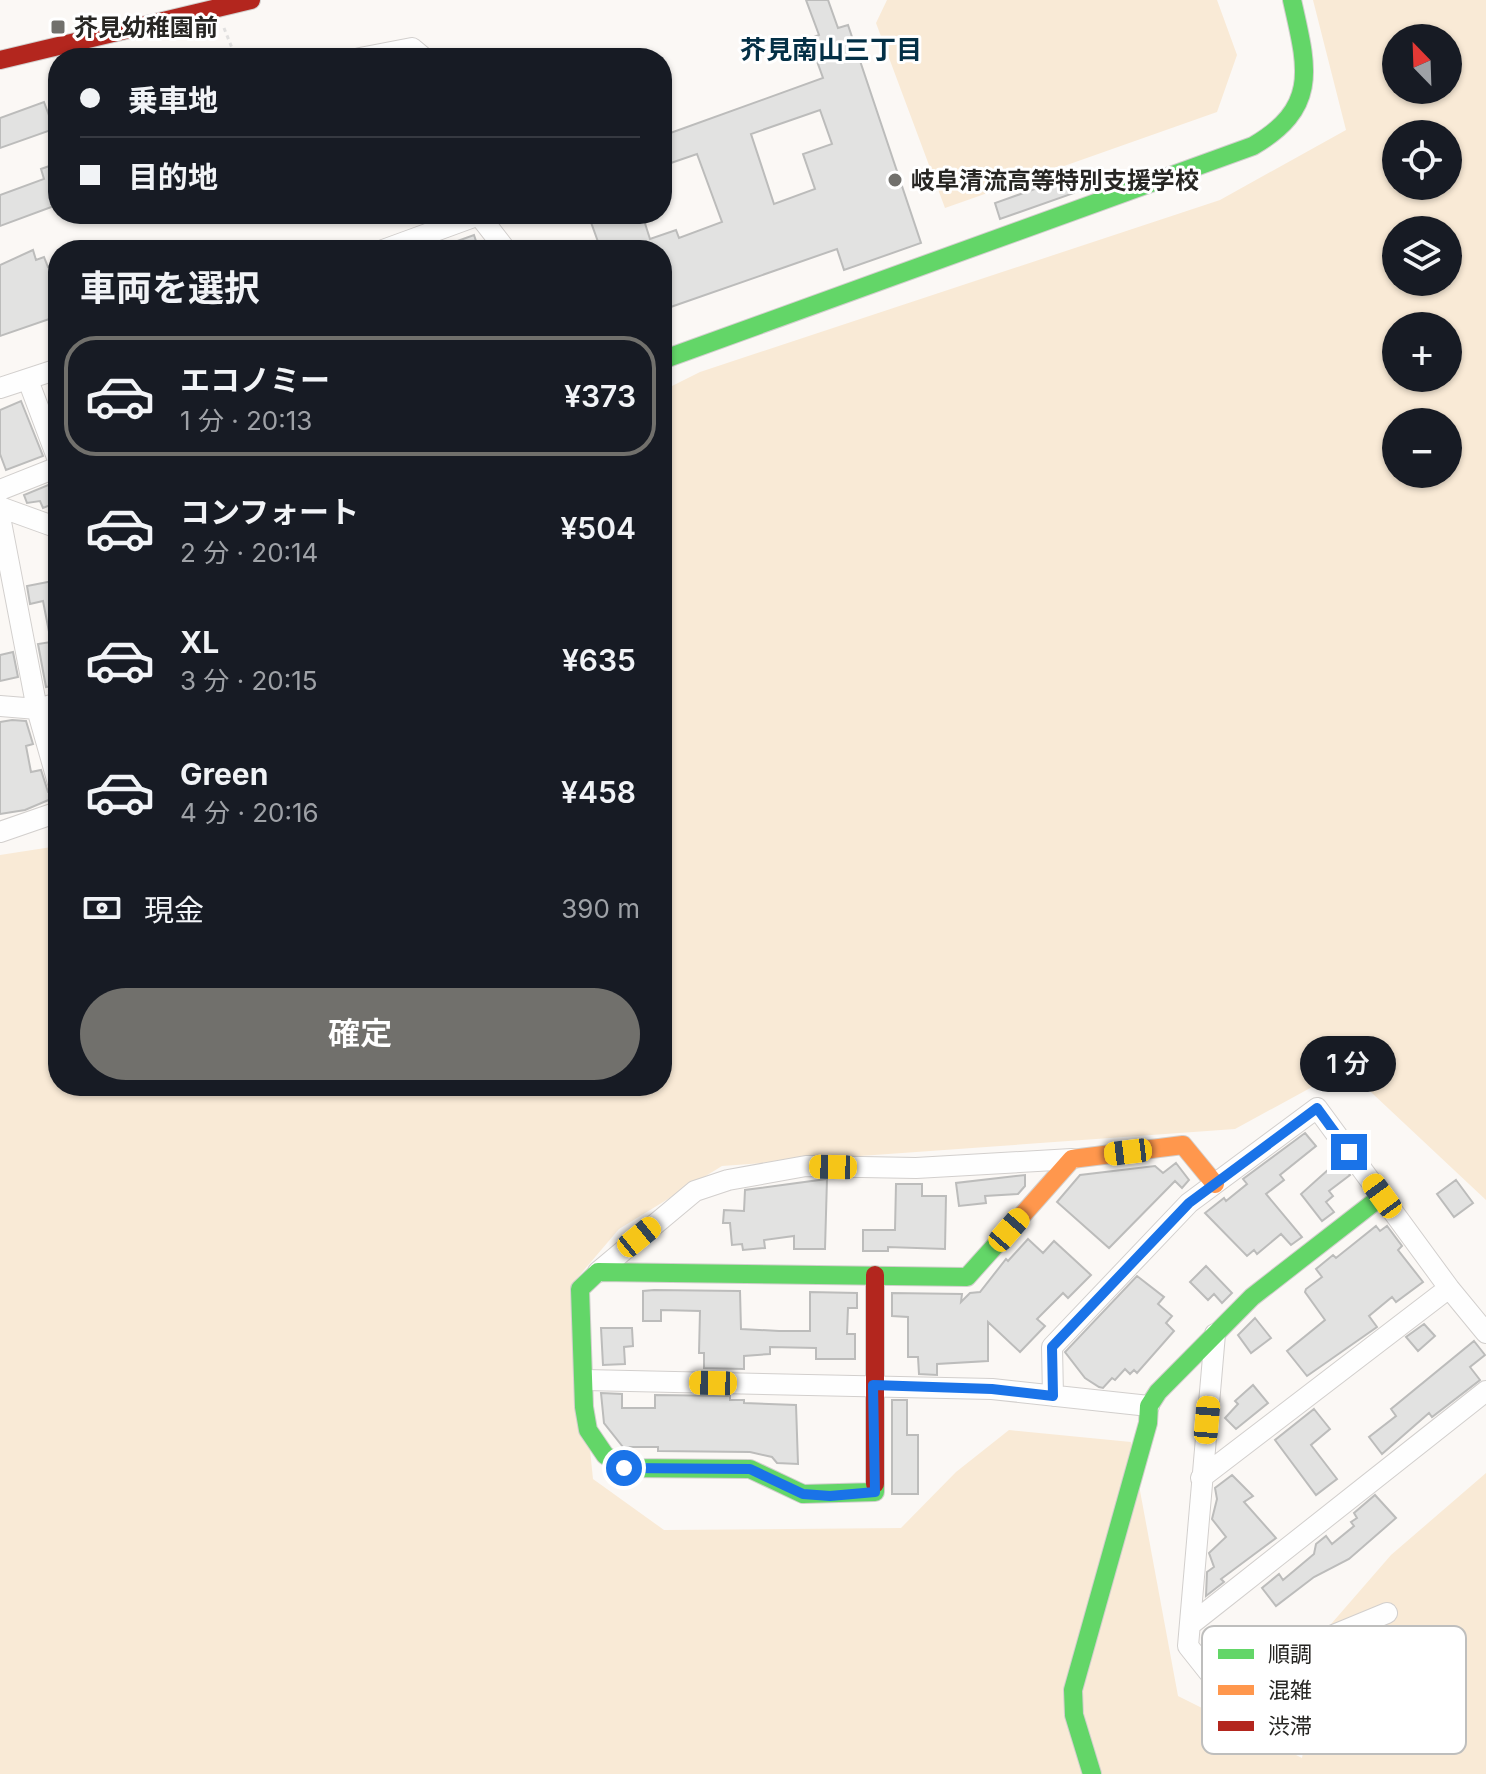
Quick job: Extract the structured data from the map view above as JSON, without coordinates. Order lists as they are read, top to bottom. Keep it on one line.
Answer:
{"districts":["芥見南山三丁目"],"places":{"transit":["芥見幼稚園前"],"other":["岐阜清流高等特別支援学校"]},"legend":["順調","混雑","渋滞"],"north":"top left","page":{"map_buttons":["+","−"],"banner":["乗車地","目的地"],"heading":"車両を選択","list":[{"name":"エコノミー","note":"1 分 · 20:13","value":"¥373"},{"name":"コンフォート","note":"2 分 · 20:14","value":"¥504"},{"name":"XL","note":"3 分 · 20:15","value":"¥635"},{"name":"Green","note":"4 分 · 20:16","value":"¥458"}],"pay":["現金","390 m"],"buttons":"確定","bubble":"1 分"}}
